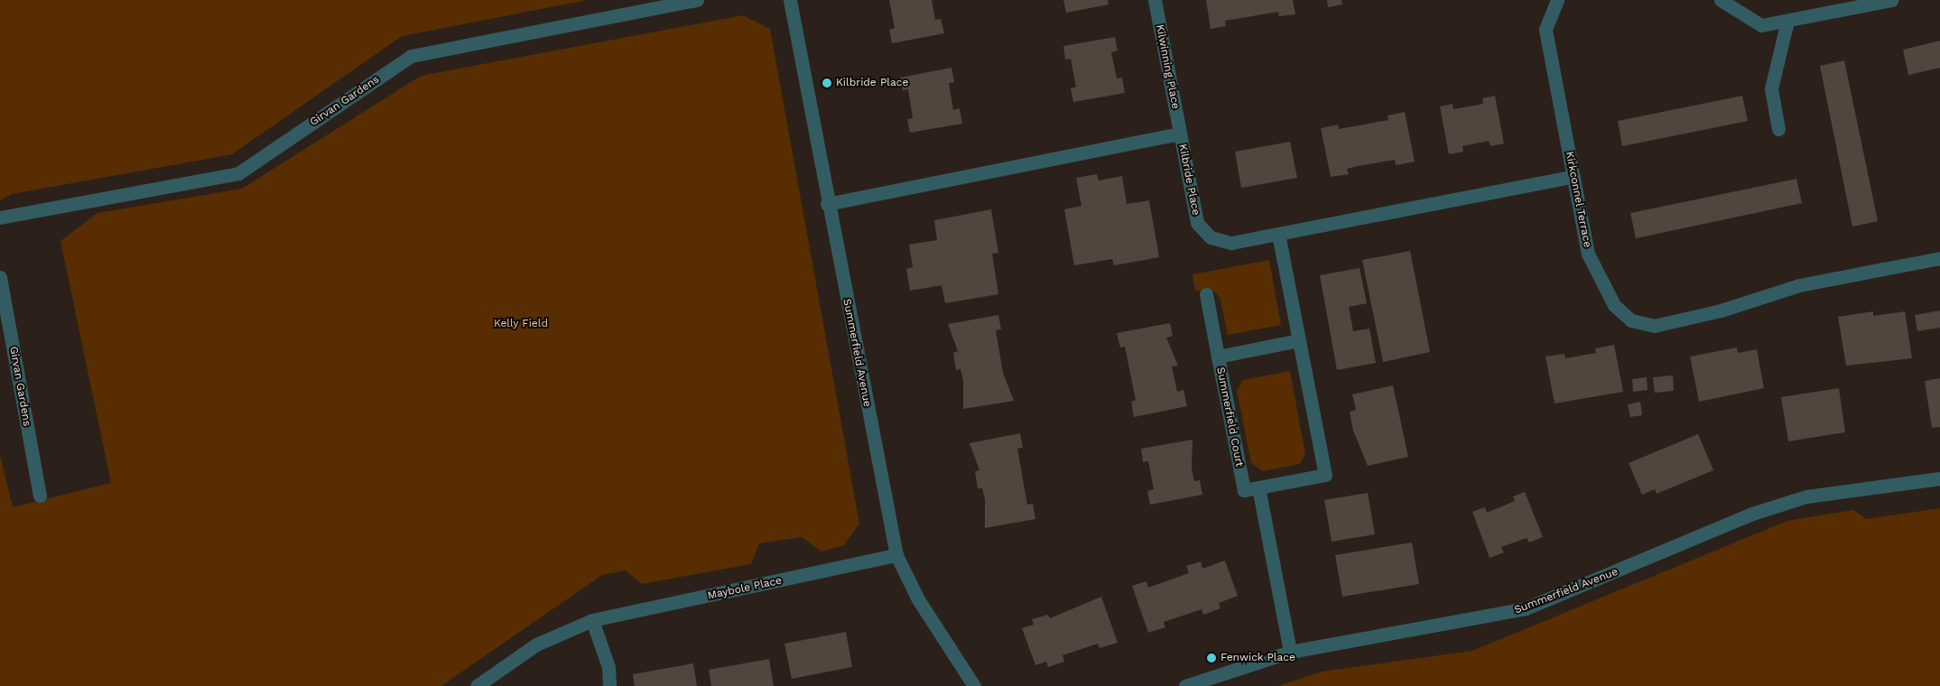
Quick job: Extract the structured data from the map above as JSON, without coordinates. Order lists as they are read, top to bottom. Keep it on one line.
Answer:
{"streets":{"street":["Kilwinning Place","Girvan Gardens","Kilbride Place","Kirkconnel Terrace","Summerfield Avenue","Summerfield Court","Maybole Place"]},"crossings":[["Kilwinning Place","Kilbride Place"],["Kilbride Place","Kirkconnel Terrace"],["Kilbride Place","Summerfield Avenue"],["Kilbride Place","Summerfield Court"],["Summerfield Avenue","Maybole Place"]],"parks":["Kelly Field"],"places":["Kilbride Place","Fenwick Place"]}
